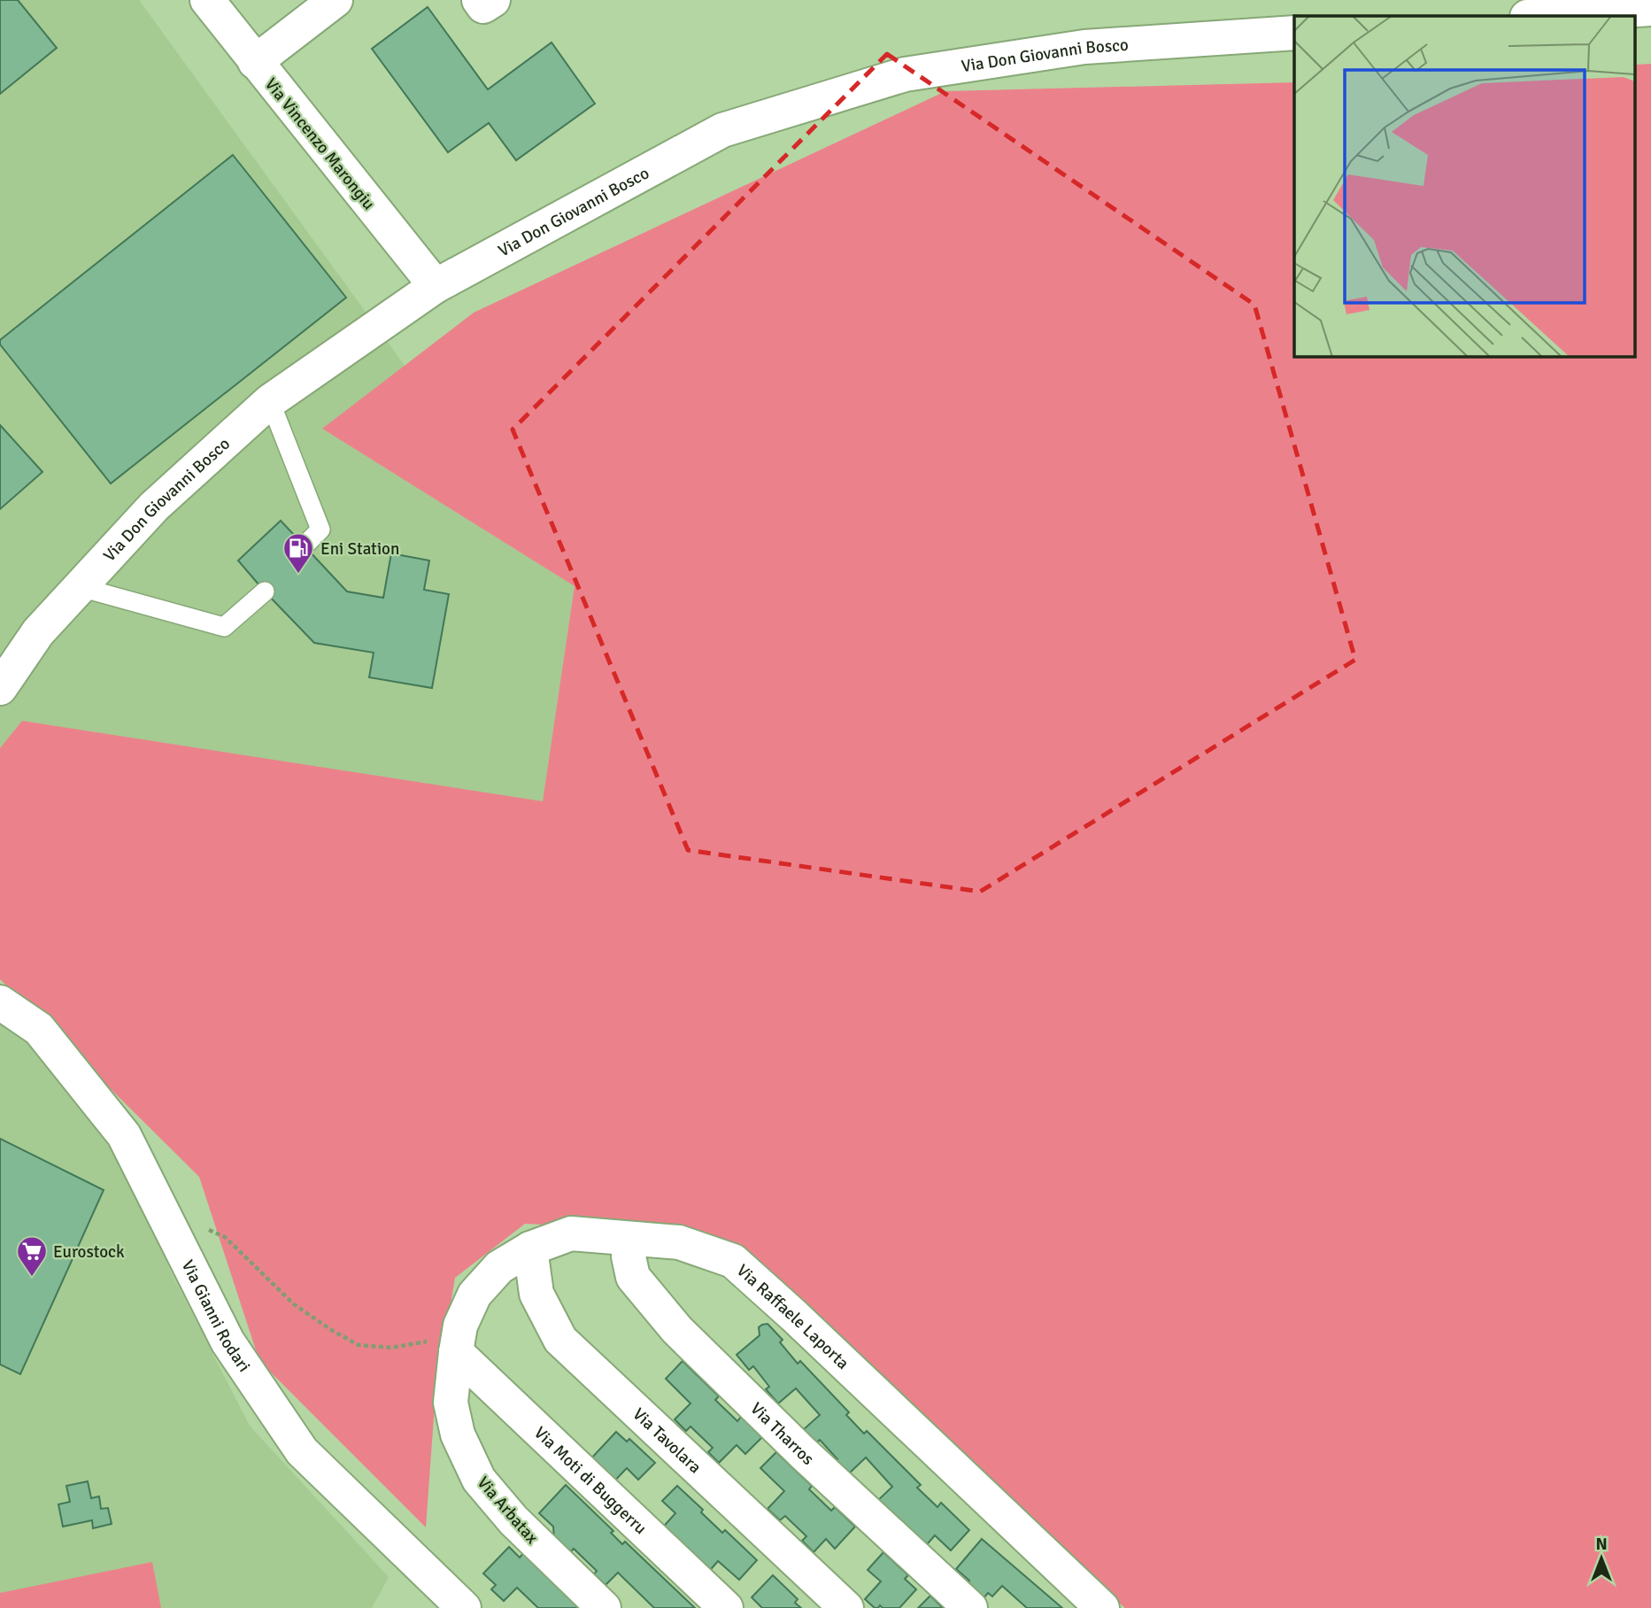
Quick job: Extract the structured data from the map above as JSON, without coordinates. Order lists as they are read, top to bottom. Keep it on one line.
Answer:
{"streets":{"street":["Via Don Giovanni Bosco","Via Vincenzo Marongiu","Via Gianni Rodari","Via Raffaele Laporta","Via Tharros","Via Tavolara","Via Moti di Buggerru","Via Arbatax"]},"crossings":[["Via Don Giovanni Bosco","Via Vincenzo Marongiu"],["Via Raffaele Laporta","Via Tharros"],["Via Raffaele Laporta","Via Tavolara"],["Via Raffaele Laporta","Via Moti di Buggerru"],["Via Raffaele Laporta","Via Arbatax"],["Via Moti di Buggerru","Via Arbatax"]],"places":{"fuel station":["Eni Station"],"supermarket":["Eurostock"]},"north":"top"}
